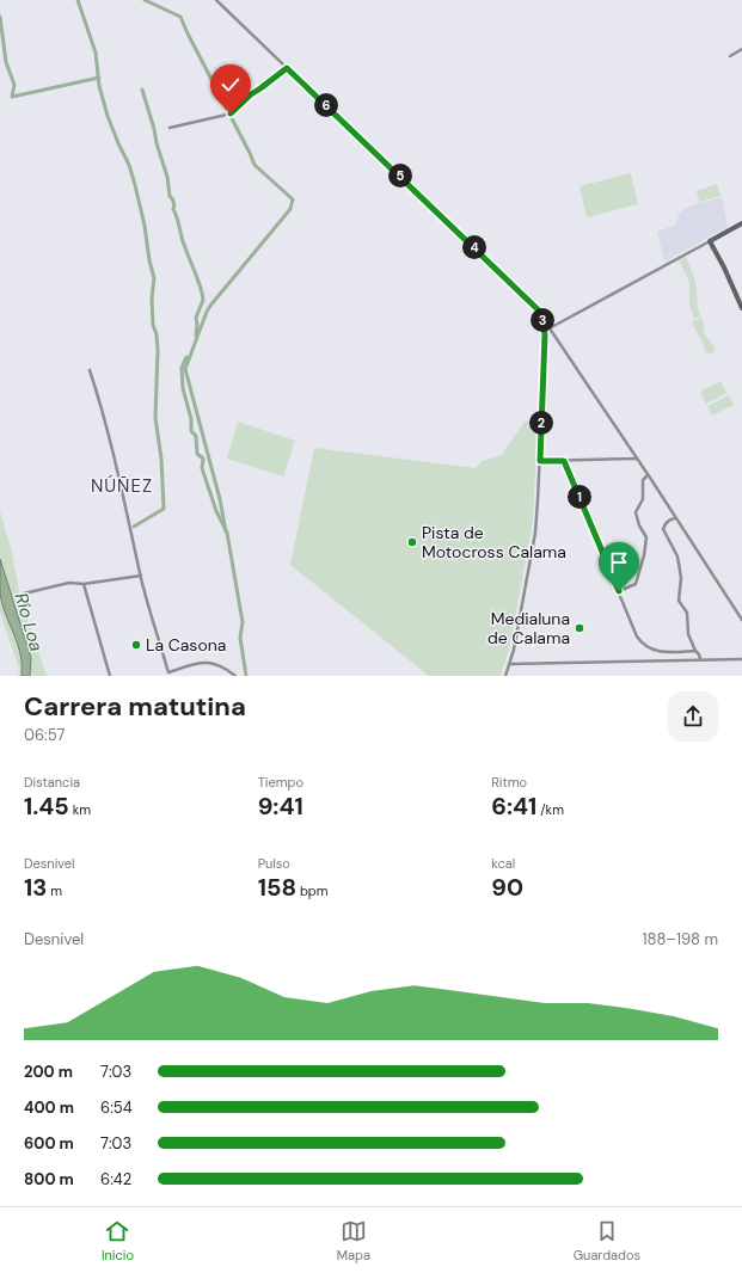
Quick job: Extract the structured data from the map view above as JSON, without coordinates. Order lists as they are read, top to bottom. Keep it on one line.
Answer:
{"districts":["NÚÑEZ"],"water":["Río Loa"],"places":["Pista de Motocross Calama","Medialuna de Calama","La Casona"],"page":{"pins":["6","5","4","3","2","1"],"heading":["Carrera matutina","06:57"],"stats":[["Distancia","1.45 km"],["Tiempo","9:41"],["Ritmo","6:41 /km"],["Desnivel","13 m"],["Pulso","158 bpm"],["kcal","90"]],"chart":["Desnivel","188–198 m"],"list":[{"name":"200 m","note":"7:03"},{"name":"400 m","note":"6:54"},{"name":"600 m","note":"7:03"},{"name":"800 m","note":"6:42"}],"tabs":["Inicio","Mapa","Guardados"]}}
